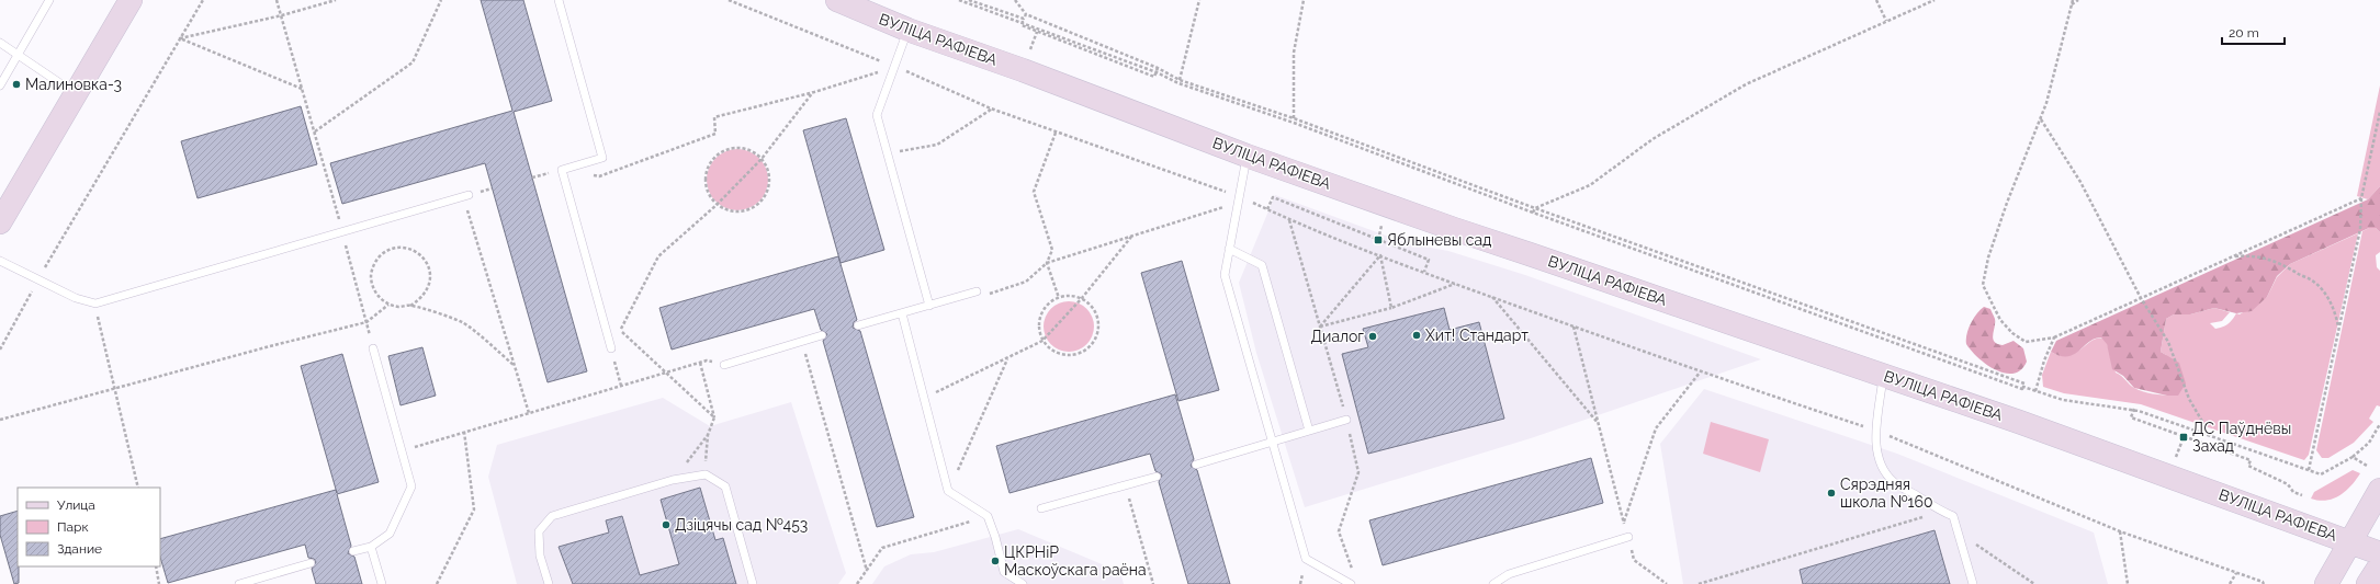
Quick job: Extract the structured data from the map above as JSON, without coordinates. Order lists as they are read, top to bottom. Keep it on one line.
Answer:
{"streets":{"main road":["ВУЛІЦА РАФІЕВА"]},"places":{"other":["Малиновка-3","Хит! Стандарт","Диалог","Сярэдняя школа №160","Дзіцячы сад №453","ЦКРНіР Маскоўскага раёна"],"transit":["Яблыневы сад","ДС Паўднёвы Захад"]},"legend":["Улица","Парк","Здание"],"scale_bar":"20 m"}
